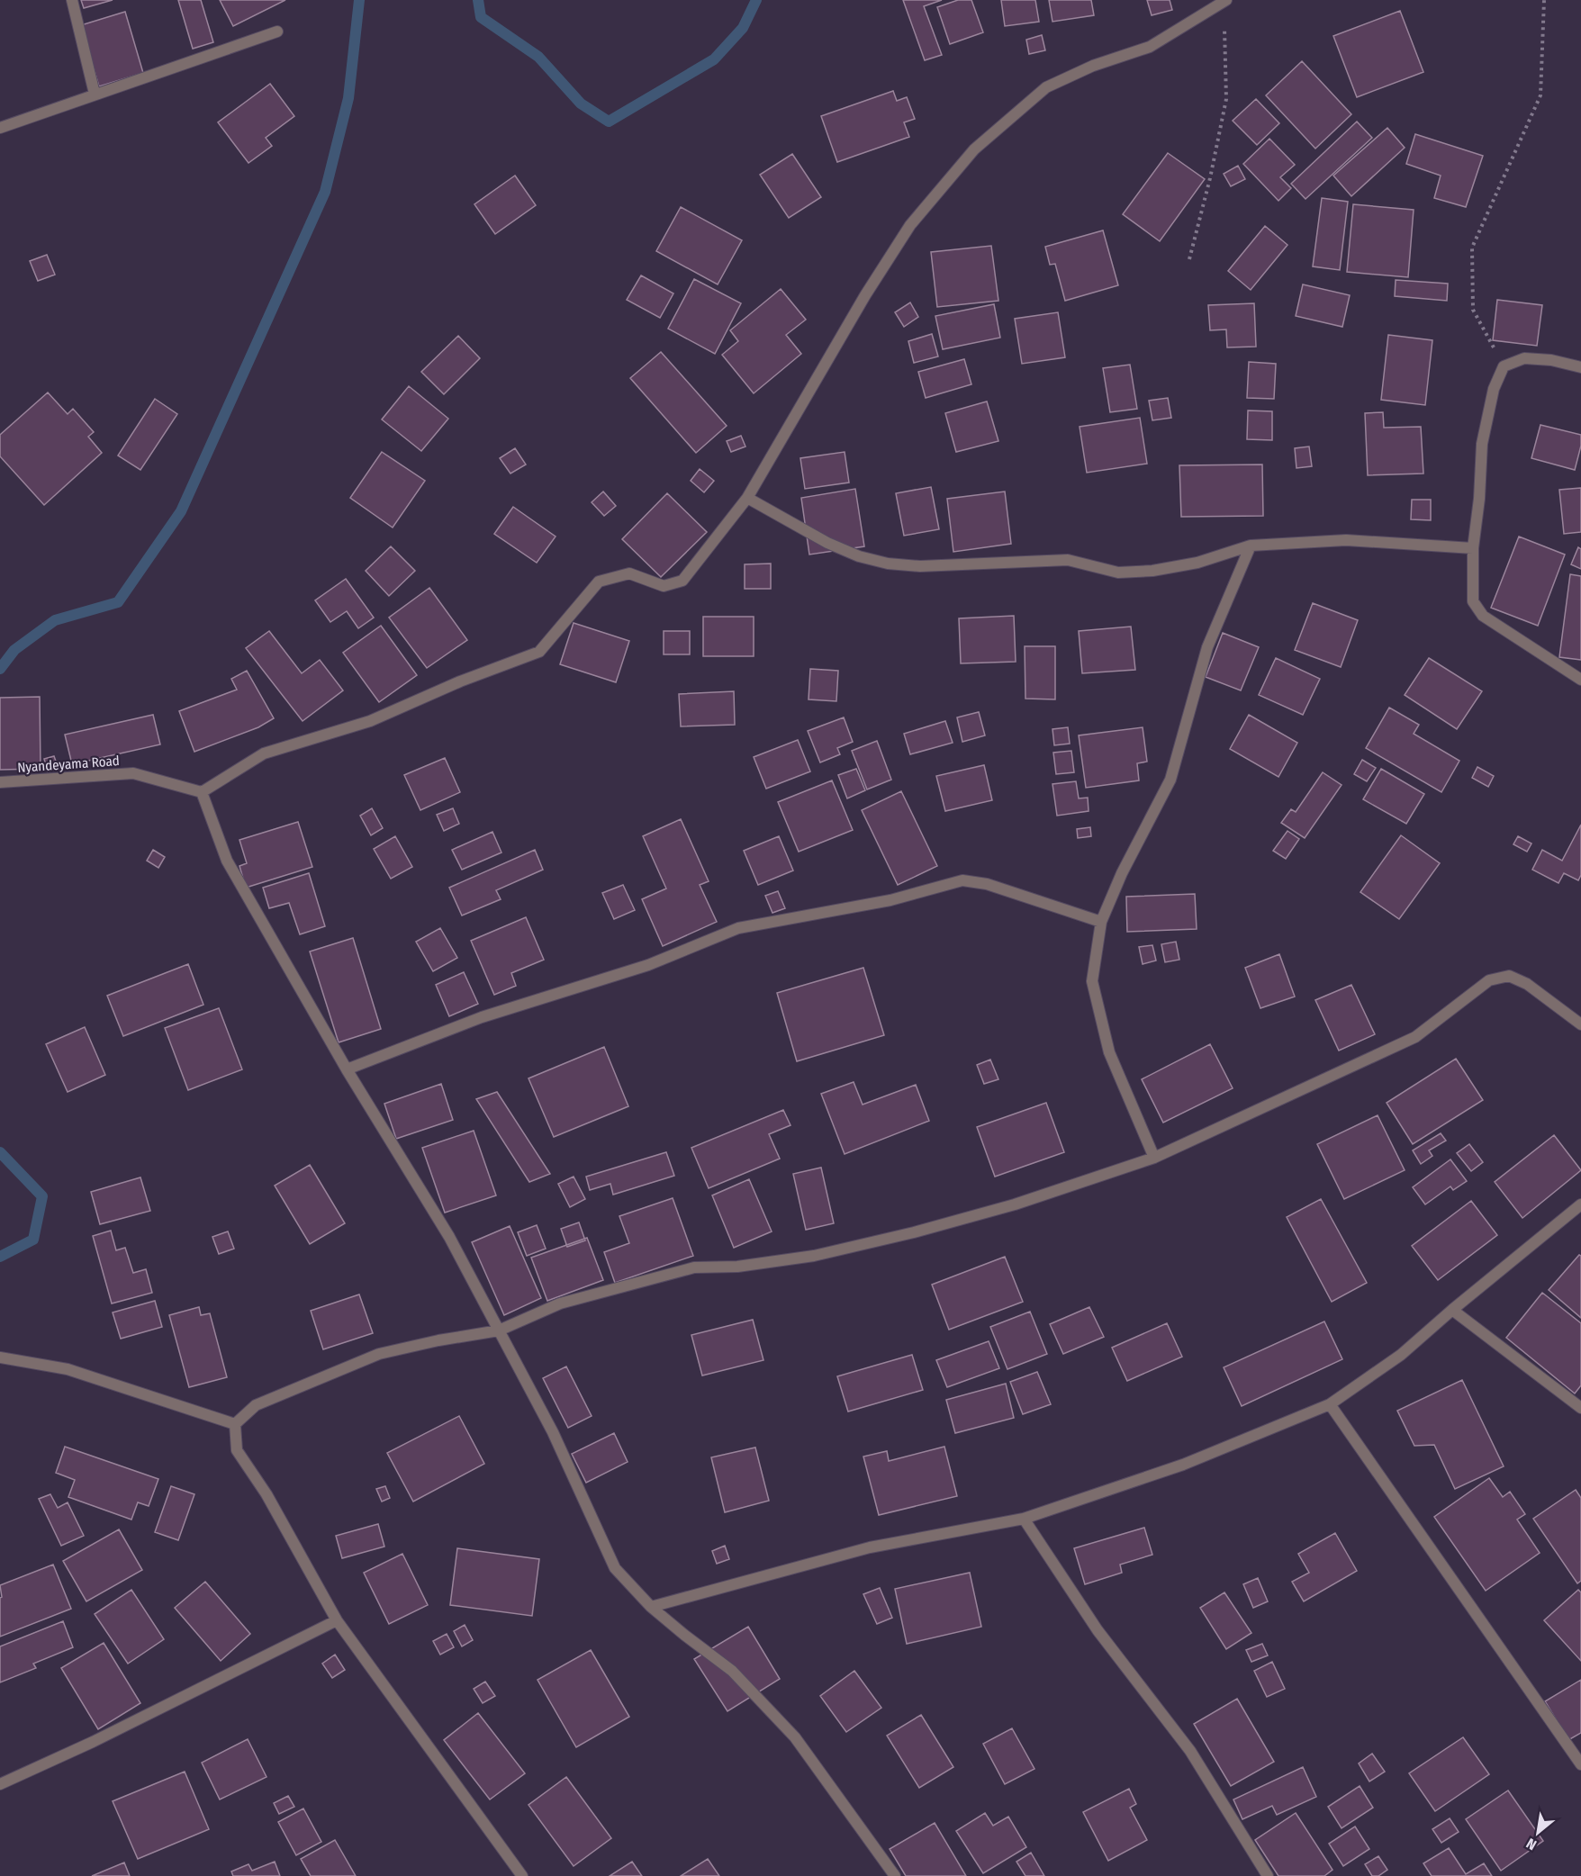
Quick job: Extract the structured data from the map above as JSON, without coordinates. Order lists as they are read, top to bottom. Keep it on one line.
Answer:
{"streets":{"street":["Nyandeyama Road"]},"north":"bottom left"}
